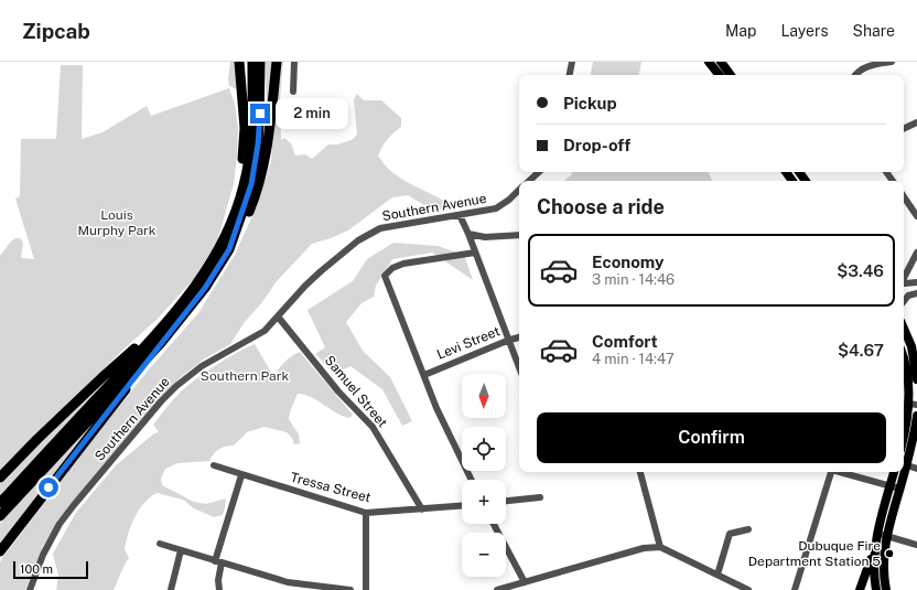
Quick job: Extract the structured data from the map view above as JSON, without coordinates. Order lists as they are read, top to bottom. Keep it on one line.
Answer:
{"streets":{"street":["Southern Avenue","Levi Street","Samuel Street","Tressa Street"]},"crossings":[["Southern Avenue","Samuel Street"],["Samuel Street","Tressa Street"]],"parks":["Louis Murphy Park","Southern Park"],"places":["Dubuque Fire Department Station 5"],"scale_bar":"100 m","north":"bottom","page":{"header":"Zipcab","nav":["Map","Layers","Share"],"banner":["Pickup","Drop-off"],"bubble":"2 min","heading":"Choose a ride","list":[{"name":"Economy","note":"3 min · 14:46","value":"$3.46"},{"name":"Comfort","note":"4 min · 14:47","value":"$4.67"}],"map_buttons":["+","−"],"buttons":"Confirm","scale":"100 m"}}
